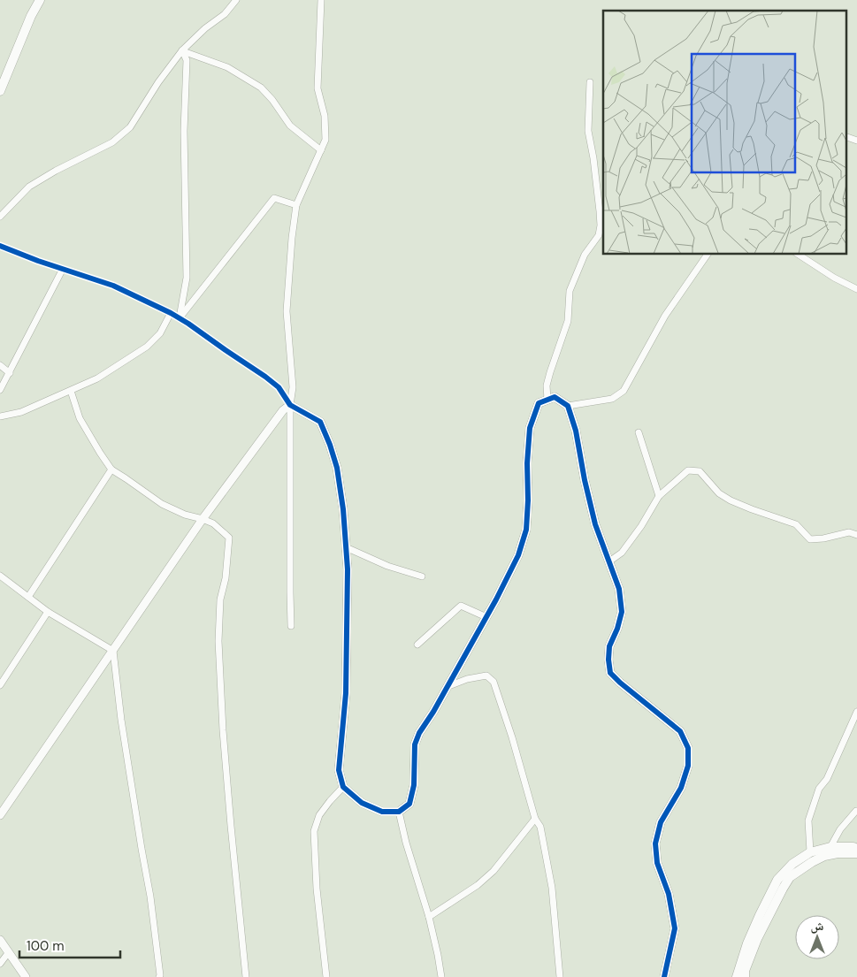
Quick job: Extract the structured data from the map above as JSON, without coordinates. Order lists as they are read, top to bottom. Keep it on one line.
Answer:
{"scale_bar":"100 m","north":"top"}
